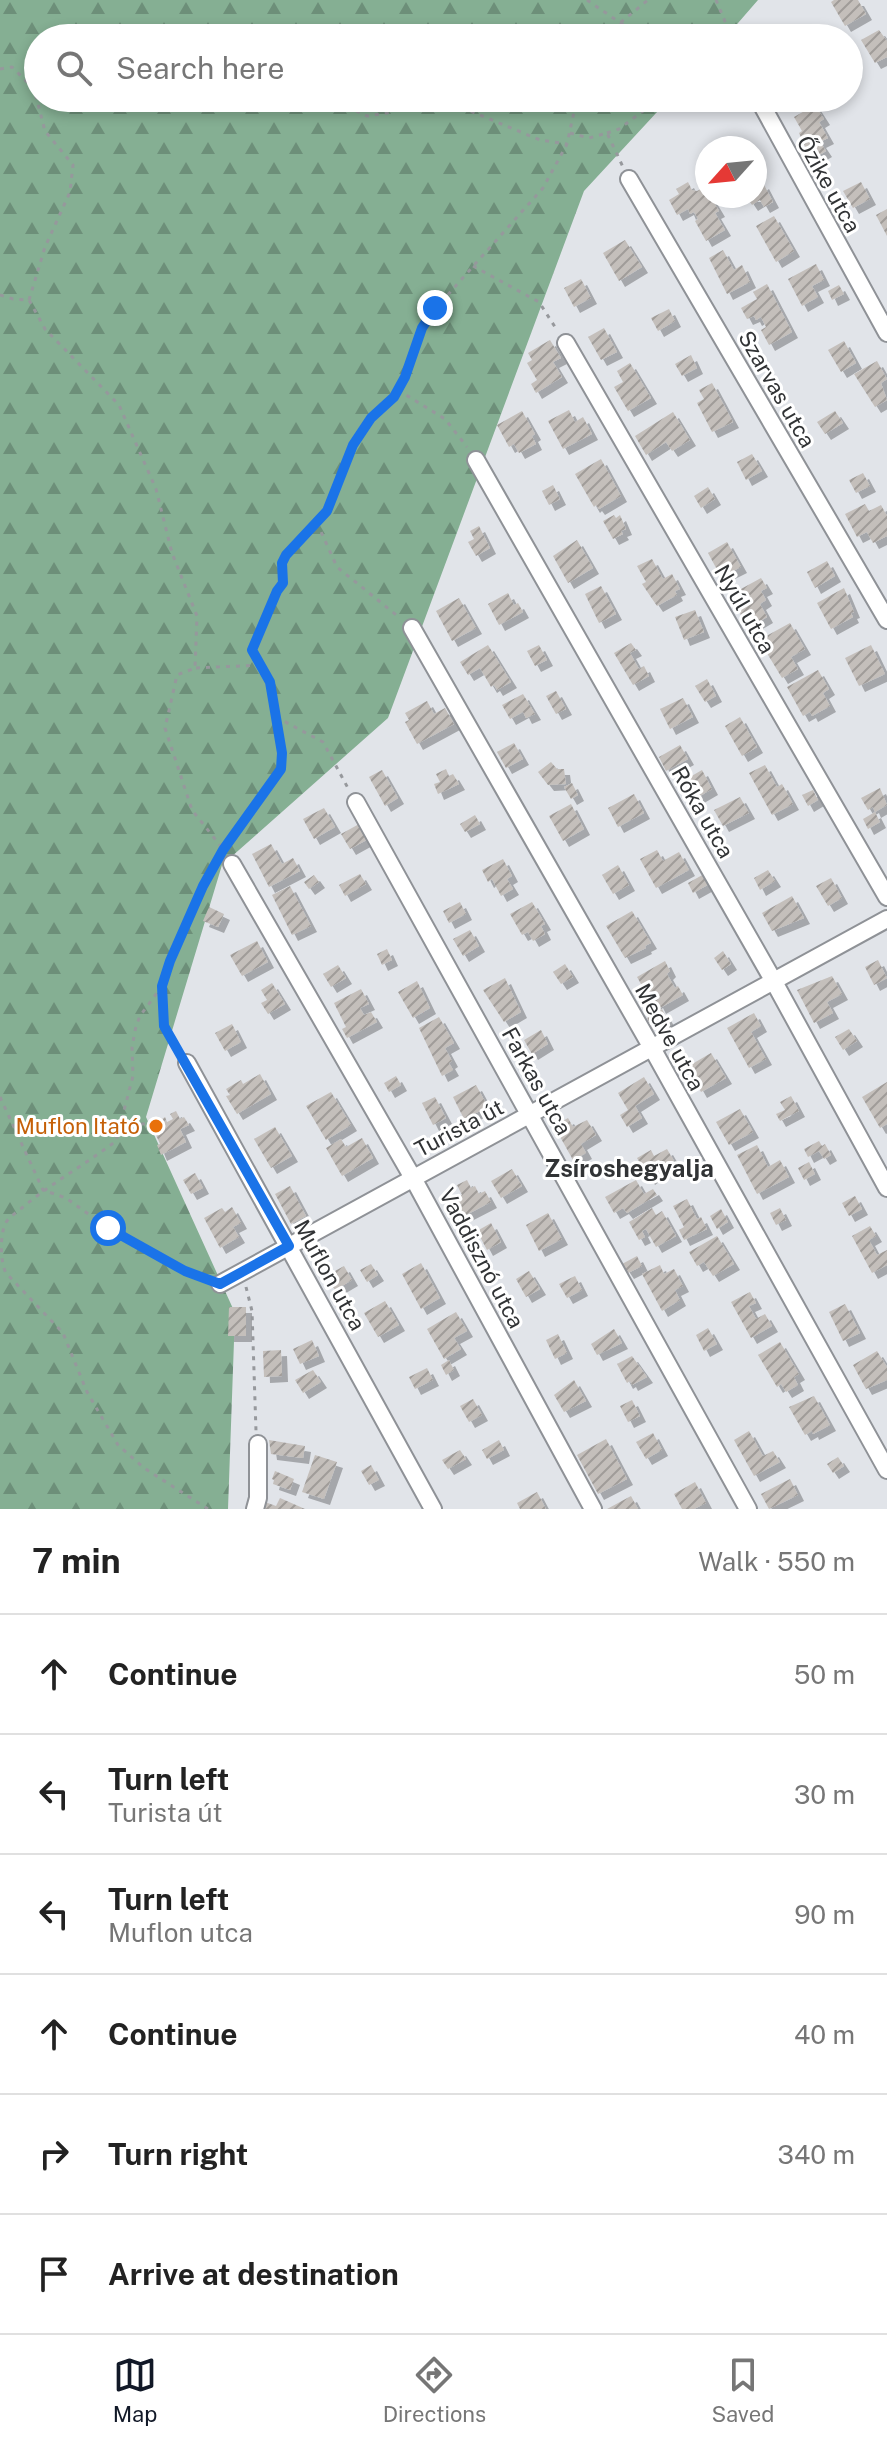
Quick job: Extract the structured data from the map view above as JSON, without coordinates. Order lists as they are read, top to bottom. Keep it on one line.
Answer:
{"streets":{"street":["Őzike utca","Szarvas utca","Nyúl utca","Róka utca","Medve utca","Farkas utca","Turista út","Vaddisznó utca","Muflon utca"]},"crossings":[["Róka utca","Turista út"],["Medve utca","Turista út"],["Farkas utca","Turista út"],["Turista út","Vaddisznó utca"],["Turista út","Muflon utca"]],"districts":["Zsíroshegyalja"],"places":["Muflon Itató"],"north":"bottom left","page":{"search":"Search here","heading":["7 min","Walk · 550 m"],"list":[["Continue","50 m"],["Turn left","Turista út","30 m"],["Turn left","Muflon utca","90 m"],["Continue","40 m"],["Turn right","340 m"],"Arrive at destination"],"nav":["Map","Directions","Saved"]}}
